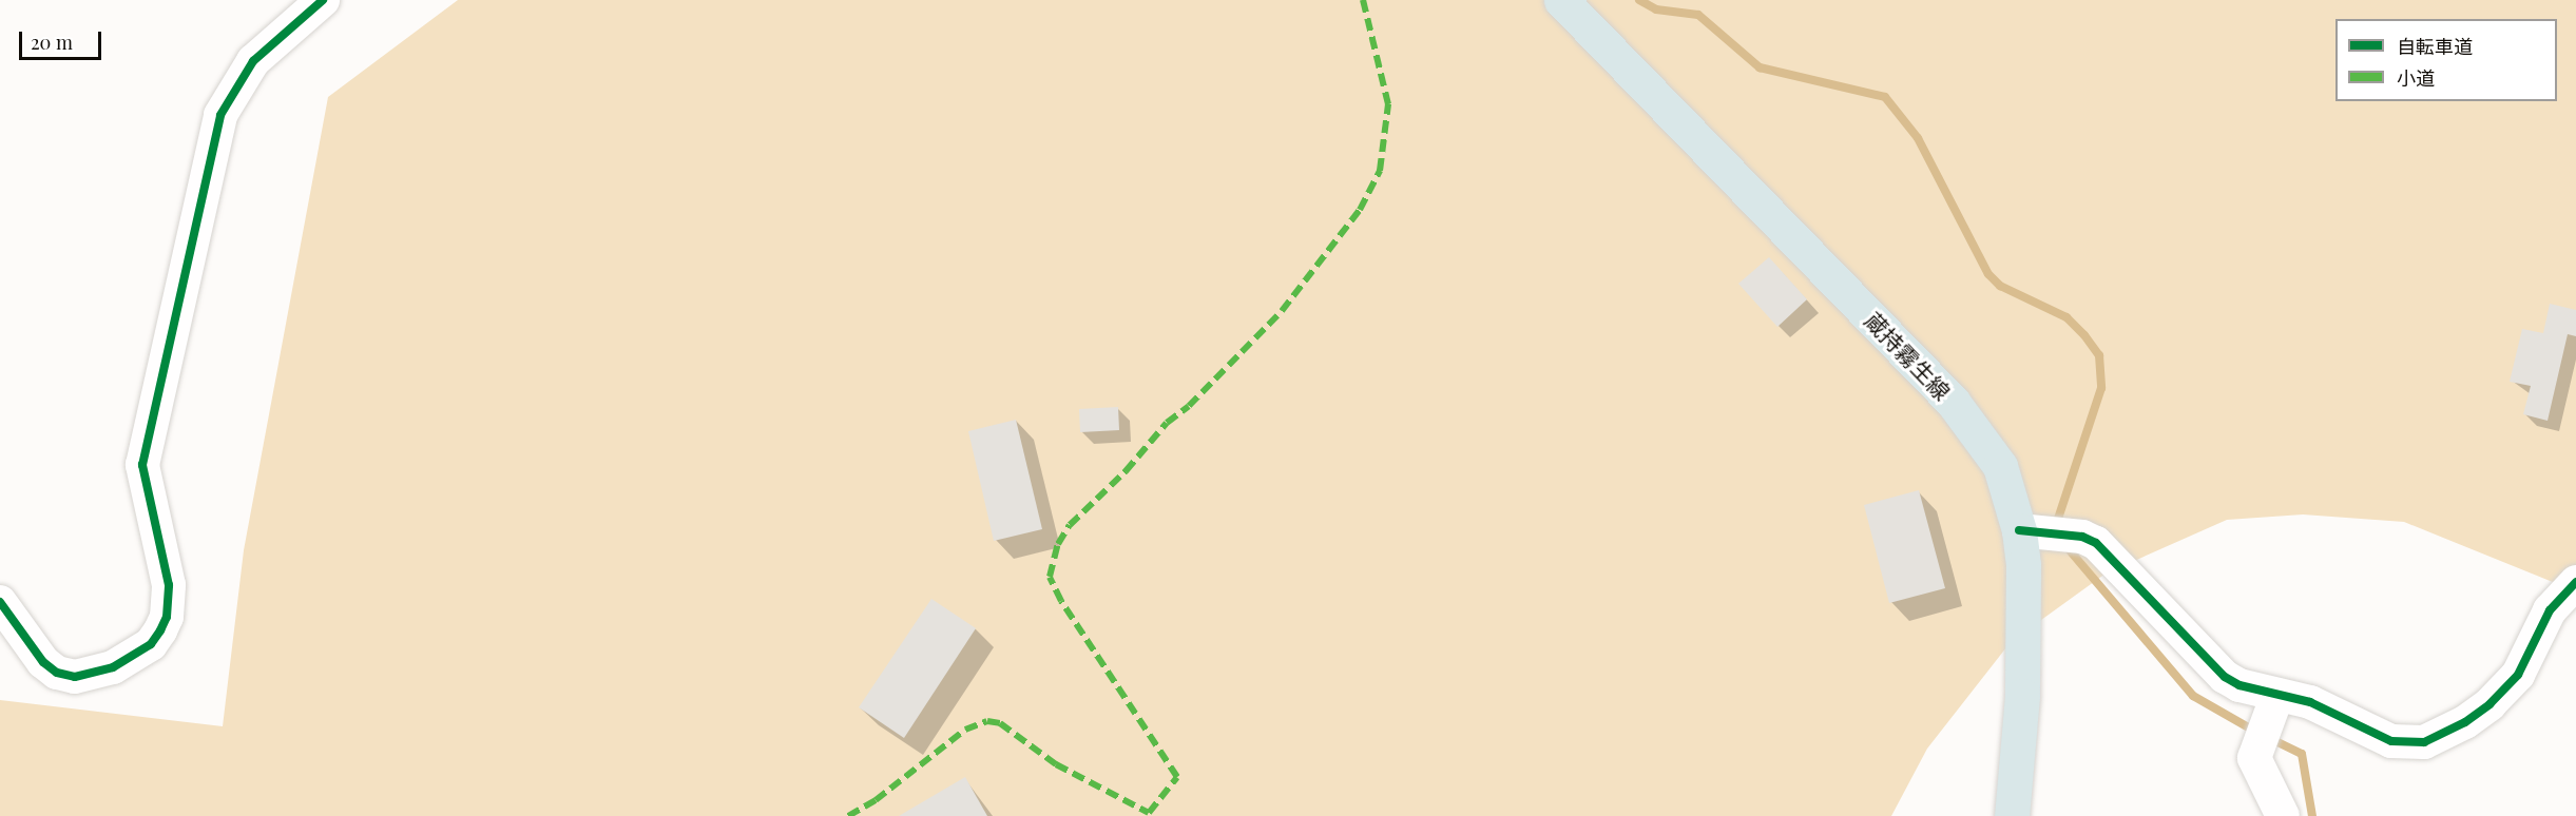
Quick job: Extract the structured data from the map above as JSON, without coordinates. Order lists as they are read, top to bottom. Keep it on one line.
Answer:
{"streets":{"main road":["蔵持霧生線"]},"legend":["自転車道","小道"],"scale_bar":"20 m"}
